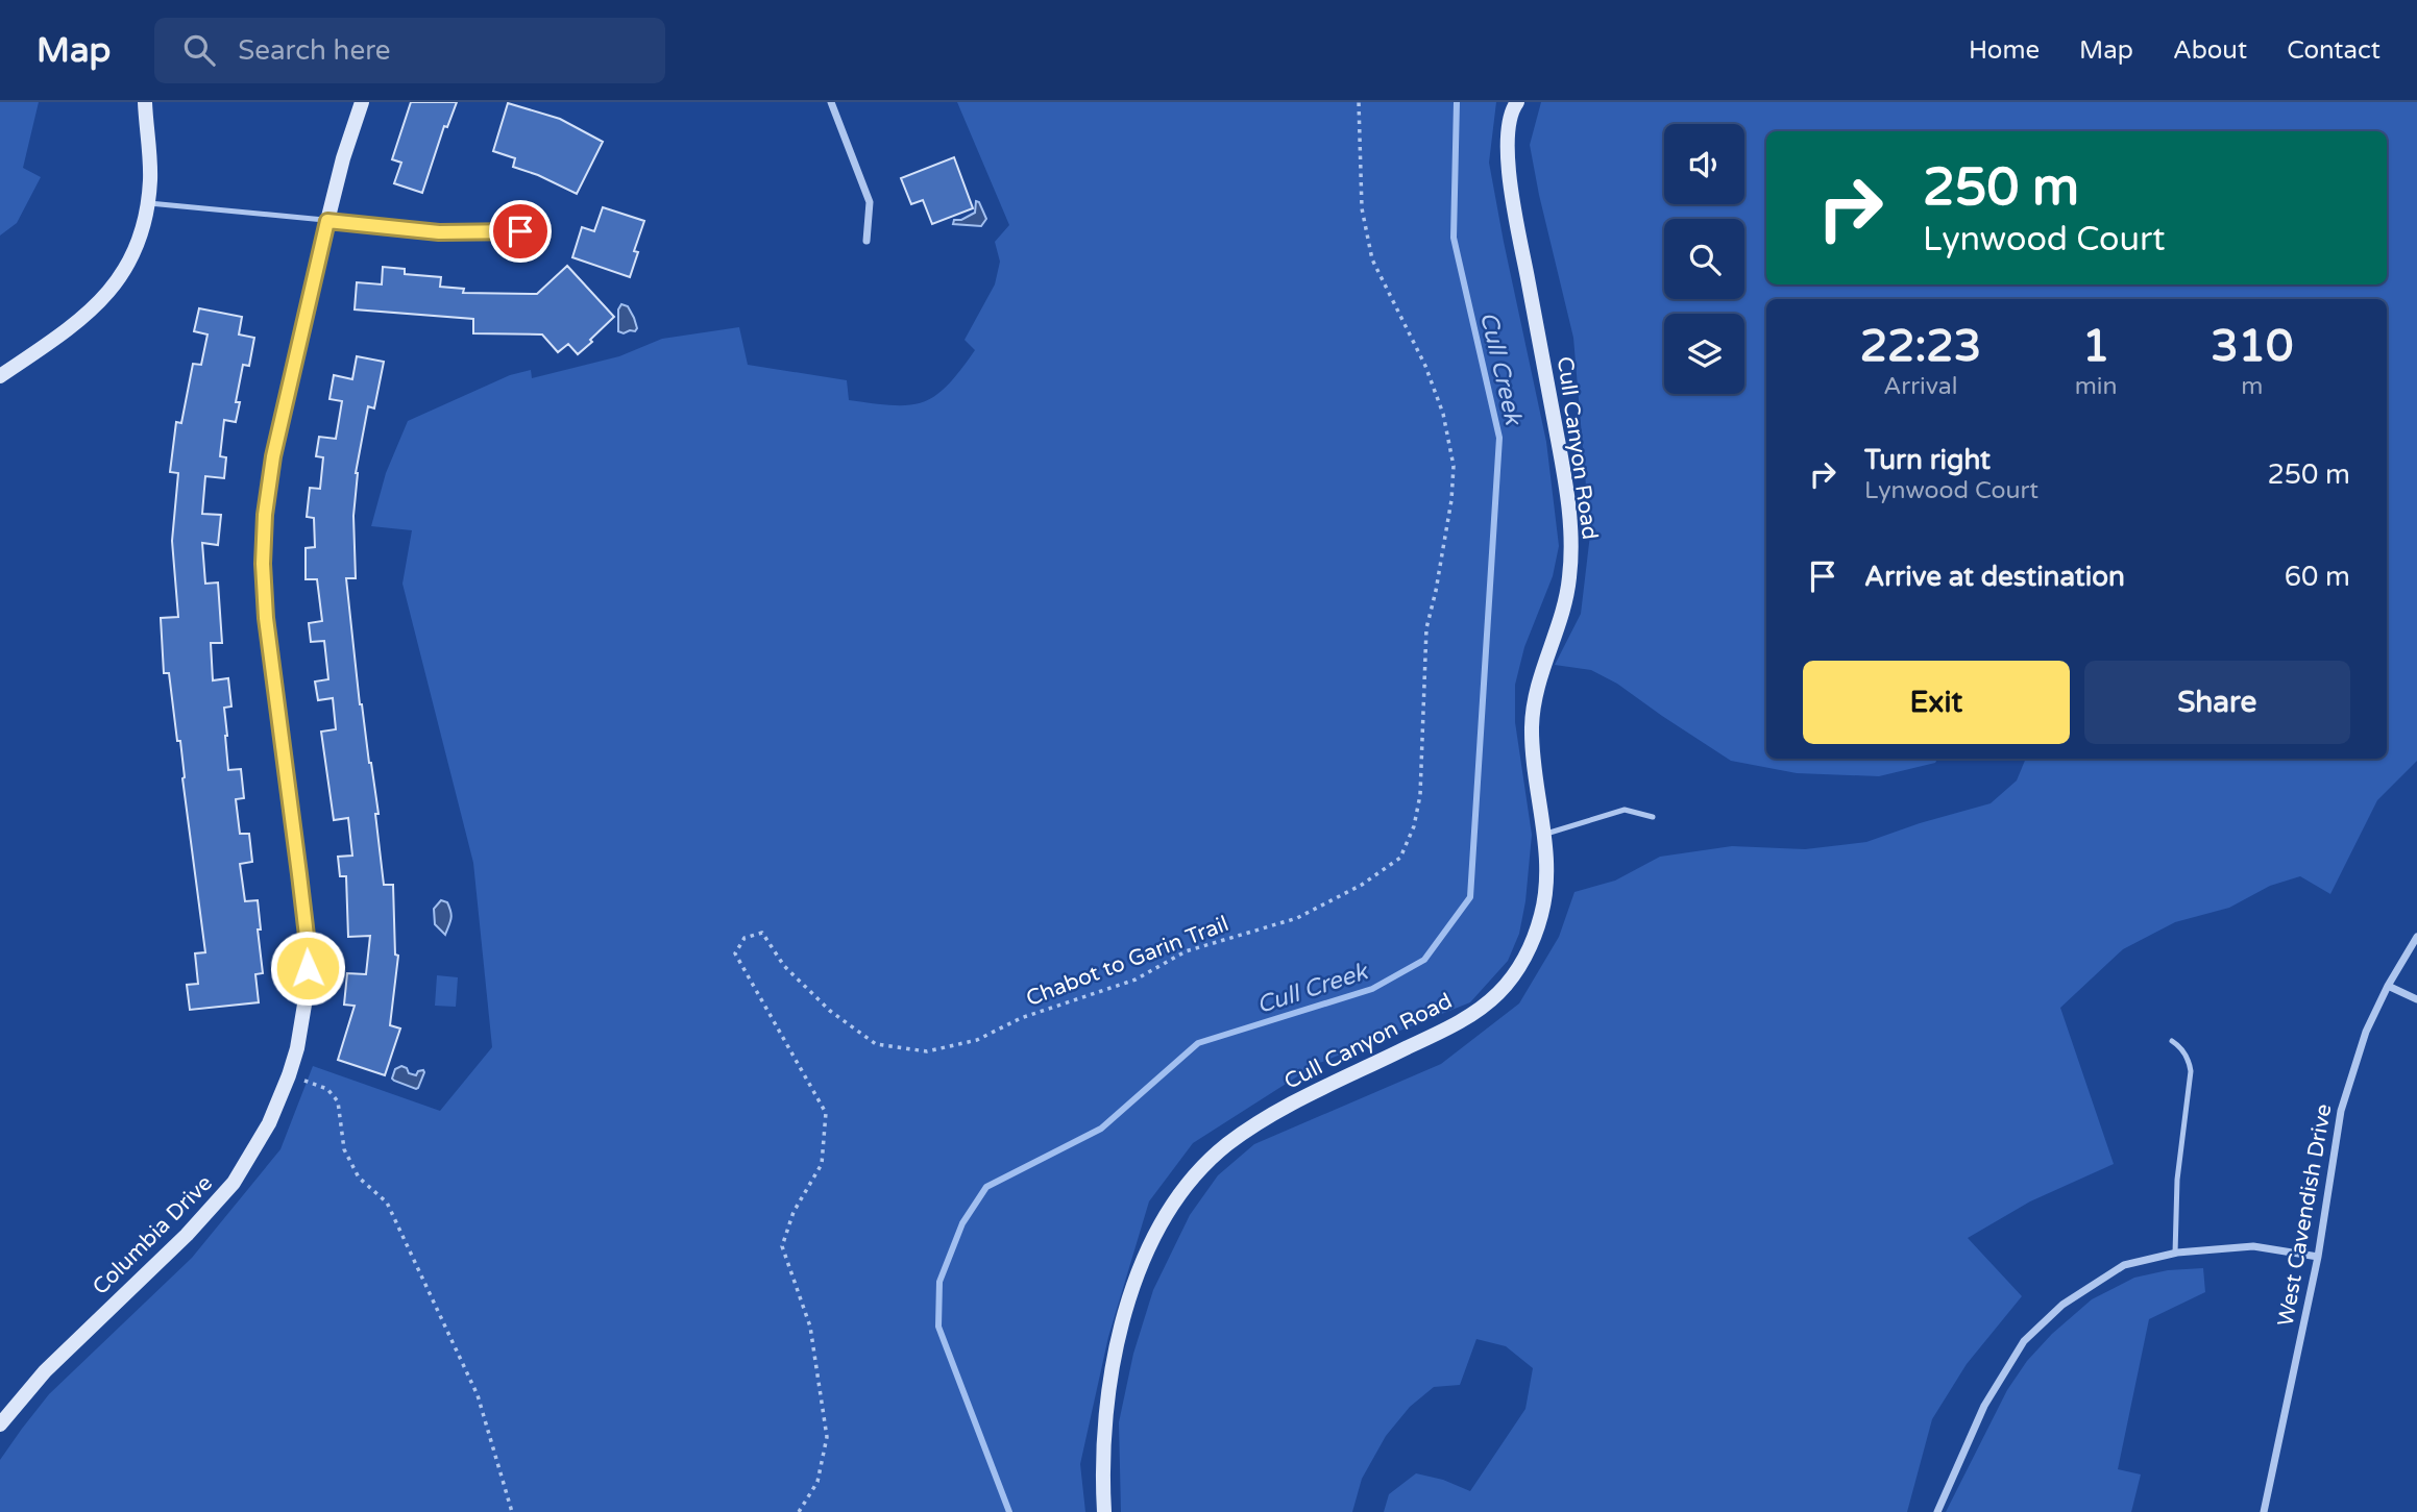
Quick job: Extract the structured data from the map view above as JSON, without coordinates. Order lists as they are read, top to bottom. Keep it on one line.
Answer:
{"streets":{"street":["Cull Canyon Road","West Cavendish Drive","Columbia Drive"],"path":["Chabot to Garin Trail"]},"water":["Cull Creek"],"page":{"header":"Map","search":"Search here","nav":["Home","Map","About","Contact"],"turn":["250 m","Lynwood Court"],"eta":["22:23","Arrival","1","min","310","m"],"list":[{"name":"Turn right","note":"Lynwood Court","value":"250 m"},{"name":"Arrive at destination","value":"60 m"}],"buttons":["Exit","Share"]}}
